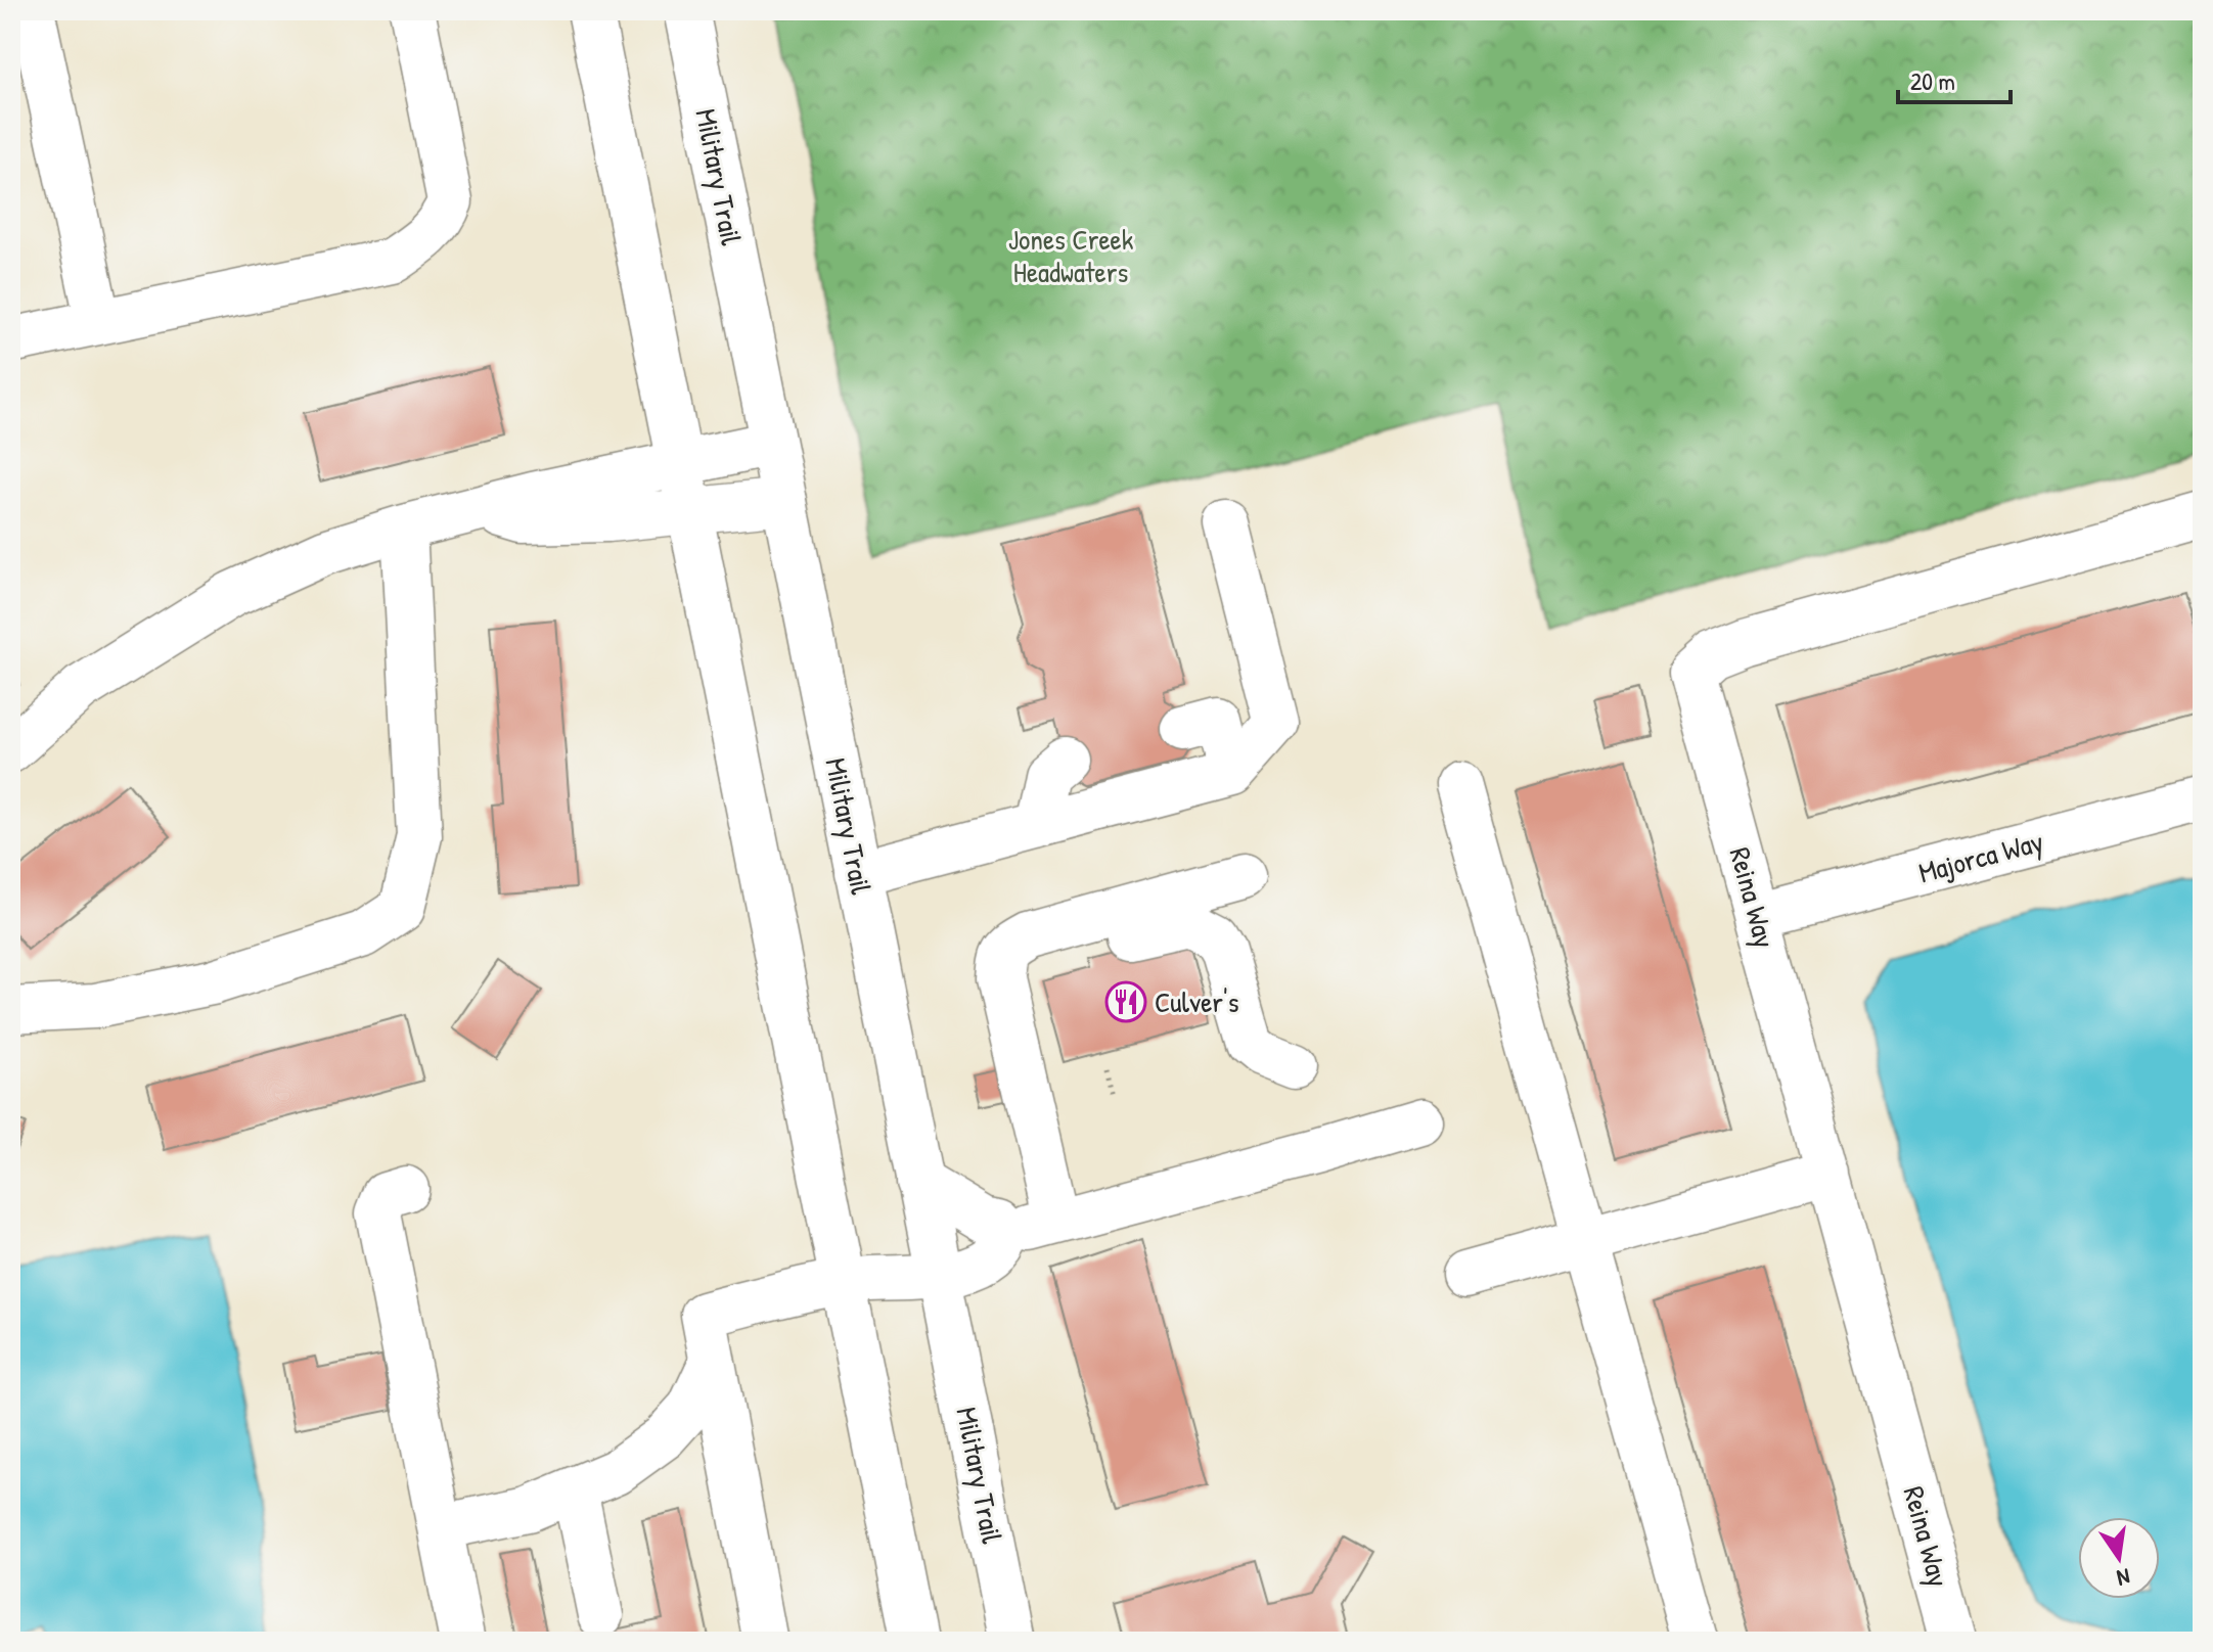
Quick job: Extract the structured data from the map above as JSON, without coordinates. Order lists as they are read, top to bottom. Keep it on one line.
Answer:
{"streets":{"main road":["Military Trail","Majorca Way","Reina Way"]},"crossings":[["Majorca Way","Reina Way"]],"parks":["Jones Creek Headwaters"],"places":{"restaurant":["Culver's"]},"scale_bar":"20 m","north":"bottom"}
